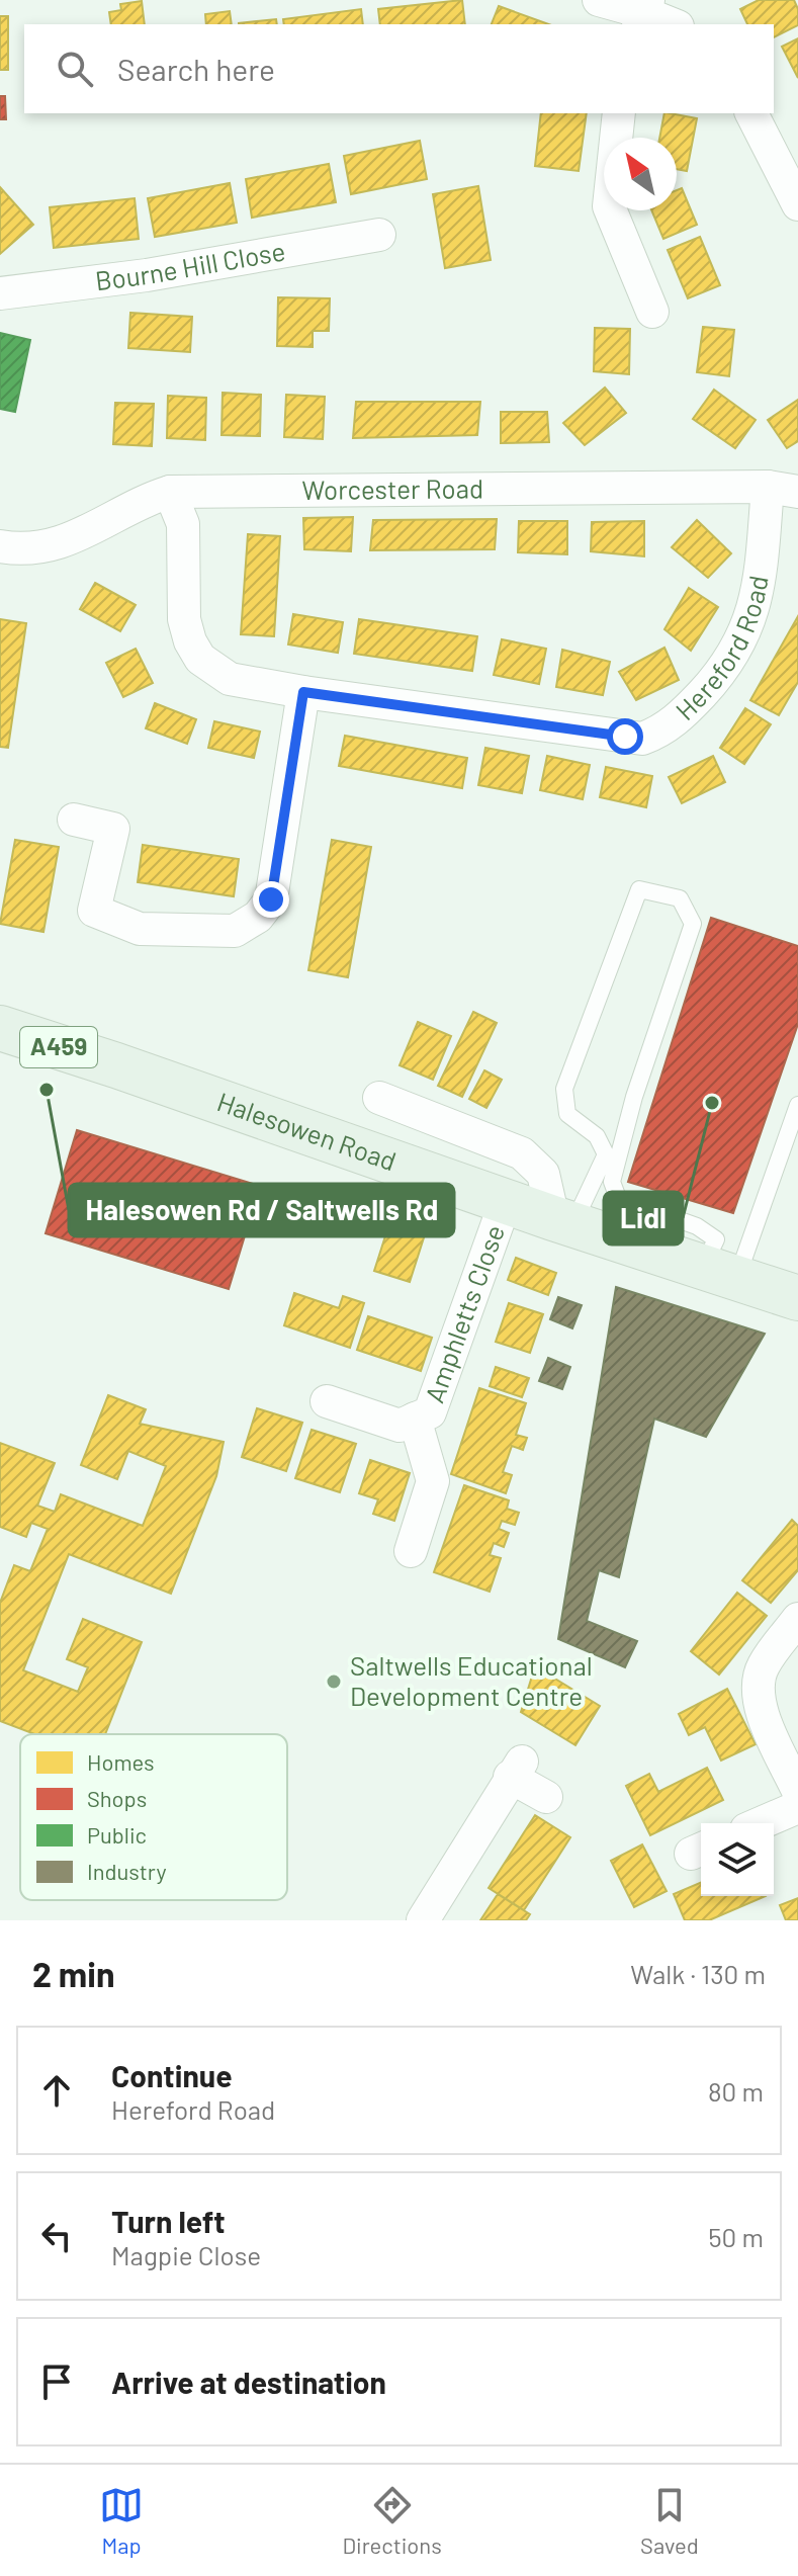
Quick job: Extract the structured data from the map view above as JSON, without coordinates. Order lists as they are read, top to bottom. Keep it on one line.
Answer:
{"streets":{"main road":["A459","Halesowen Road"],"street":["Bourne Hill Close","Worcester Road","Hereford Road","Amphletts Close"]},"crossings":[["Worcester Road","Hereford Road"],["Halesowen Road","Amphletts Close"]],"places":["Halesowen Rd / Saltwells Rd","Lidl","Saltwells Educational Development Centre"],"legend":["Homes","Shops","Public","Industry"],"north":"top left","page":{"search":"Search here","heading":["2 min","Walk · 130 m"],"list":[["Continue","Hereford Road","80 m"],["Turn left","Magpie Close","50 m"],"Arrive at destination"],"nav":["Map","Directions","Saved"]}}
